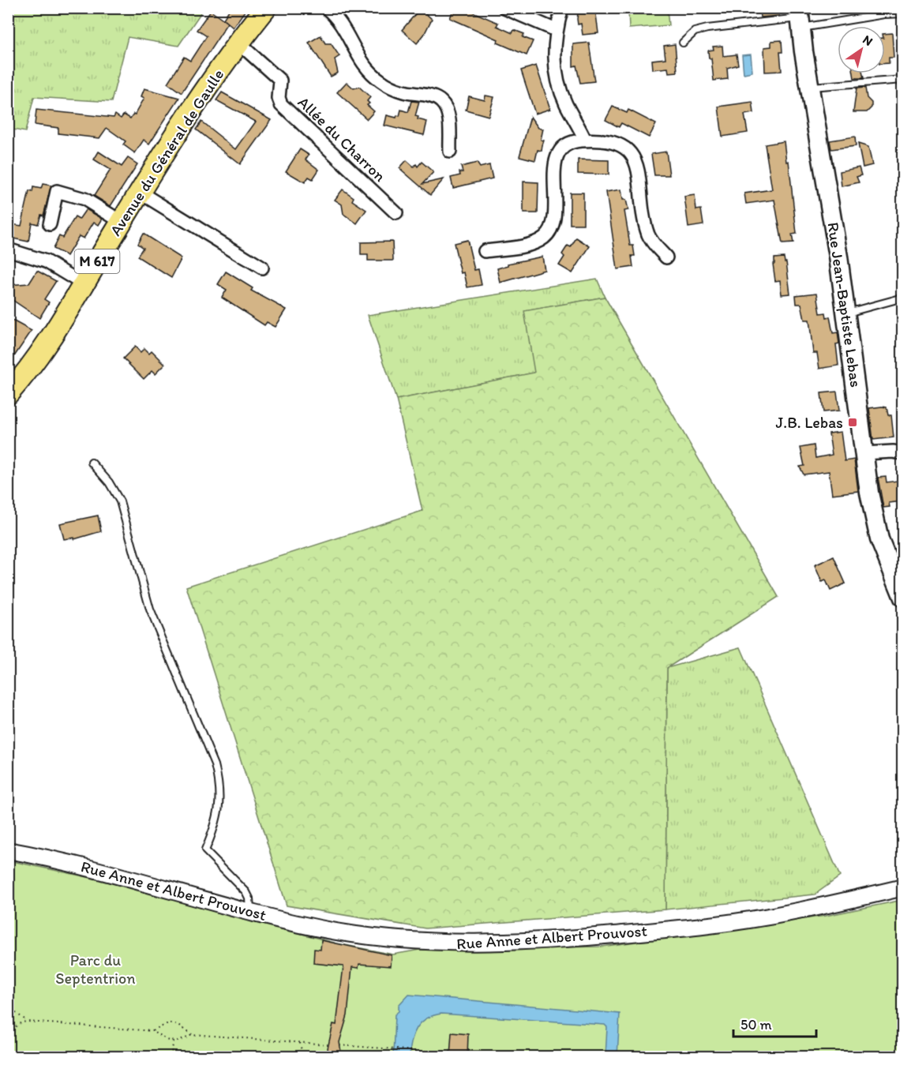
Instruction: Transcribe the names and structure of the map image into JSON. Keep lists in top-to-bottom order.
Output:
{
  "streets": {
    "main road": ["Avenue du Général de Gaulle", "M 617", "Rue Jean-Baptiste Lebas"],
    "street": ["Allée du Charron", "Rue Anne et Albert Prouvost"]
  },
  "crossings": [
    ["Allée du Charron", "Avenue du Général de Gaulle"]
  ],
  "parks": ["Parc du Septentrion"],
  "places": {
    "transit": ["J.B. Lebas"]
  },
  "scale_bar": "50 m",
  "north": "top right"
}
